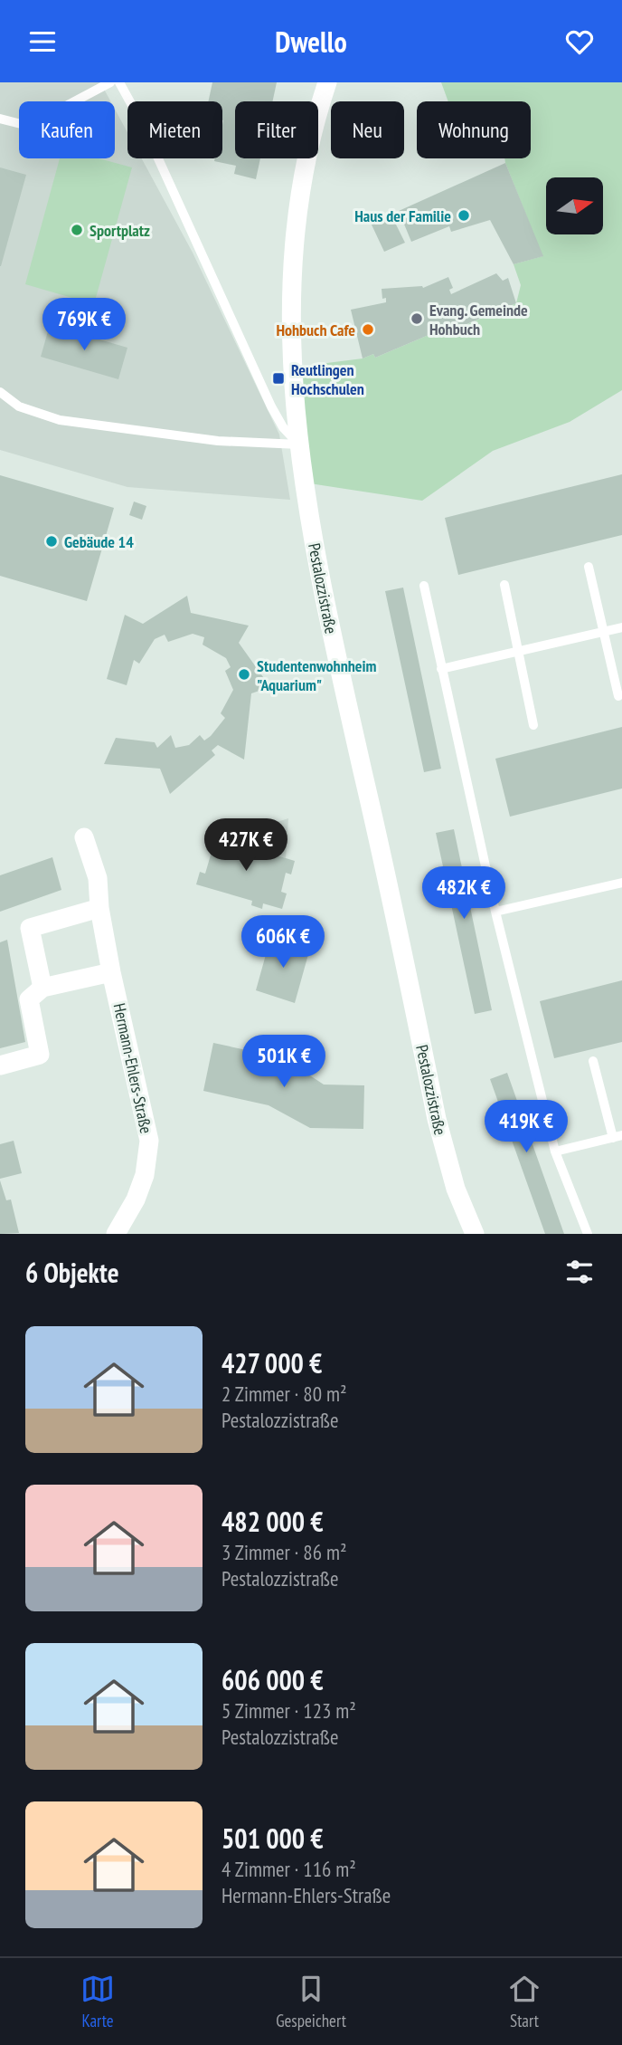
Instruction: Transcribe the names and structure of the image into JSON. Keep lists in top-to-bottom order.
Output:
{
  "streets": {
    "street": ["Pestalozzistraße", "Hermann-Ehlers-Straße"]
  },
  "places": {
    "other": [
      "Haus der Familie",
      "Sportplatz",
      "Evang. Gemeinde Hohbuch",
      "Hohbuch Cafe",
      "Gebäude 14",
      "Studentenwohnheim \"Aquarium\""
    ],
    "transit": ["Reutlingen Hochschulen"]
  },
  "north": "right",
  "page": {
    "header": "Dwello",
    "chip": [
      "Kaufen",
      "Mieten",
      "Filter",
      "Neu",
      "Wohnung"
    ],
    "price": [
      "769K €",
      "427K €",
      "482K €",
      "606K €",
      "501K €",
      "419K €"
    ],
    "heading": "6 Objekte",
    "list": [
      {
        "name": "427 000 €",
        "note": "2 Zimmer · 80 m² · Pestalozzistraße"
      },
      {
        "name": "482 000 €",
        "note": "3 Zimmer · 86 m² · Pestalozzistraße"
      },
      {
        "name": "606 000 €",
        "note": "5 Zimmer · 123 m² · Pestalozzistraße"
      },
      {
        "name": "501 000 €",
        "note": "4 Zimmer · 116 m² · Hermann-Ehlers-Straße"
      }
    ],
    "tabs": ["Karte", "Gespeichert", "Start"]
  }
}
